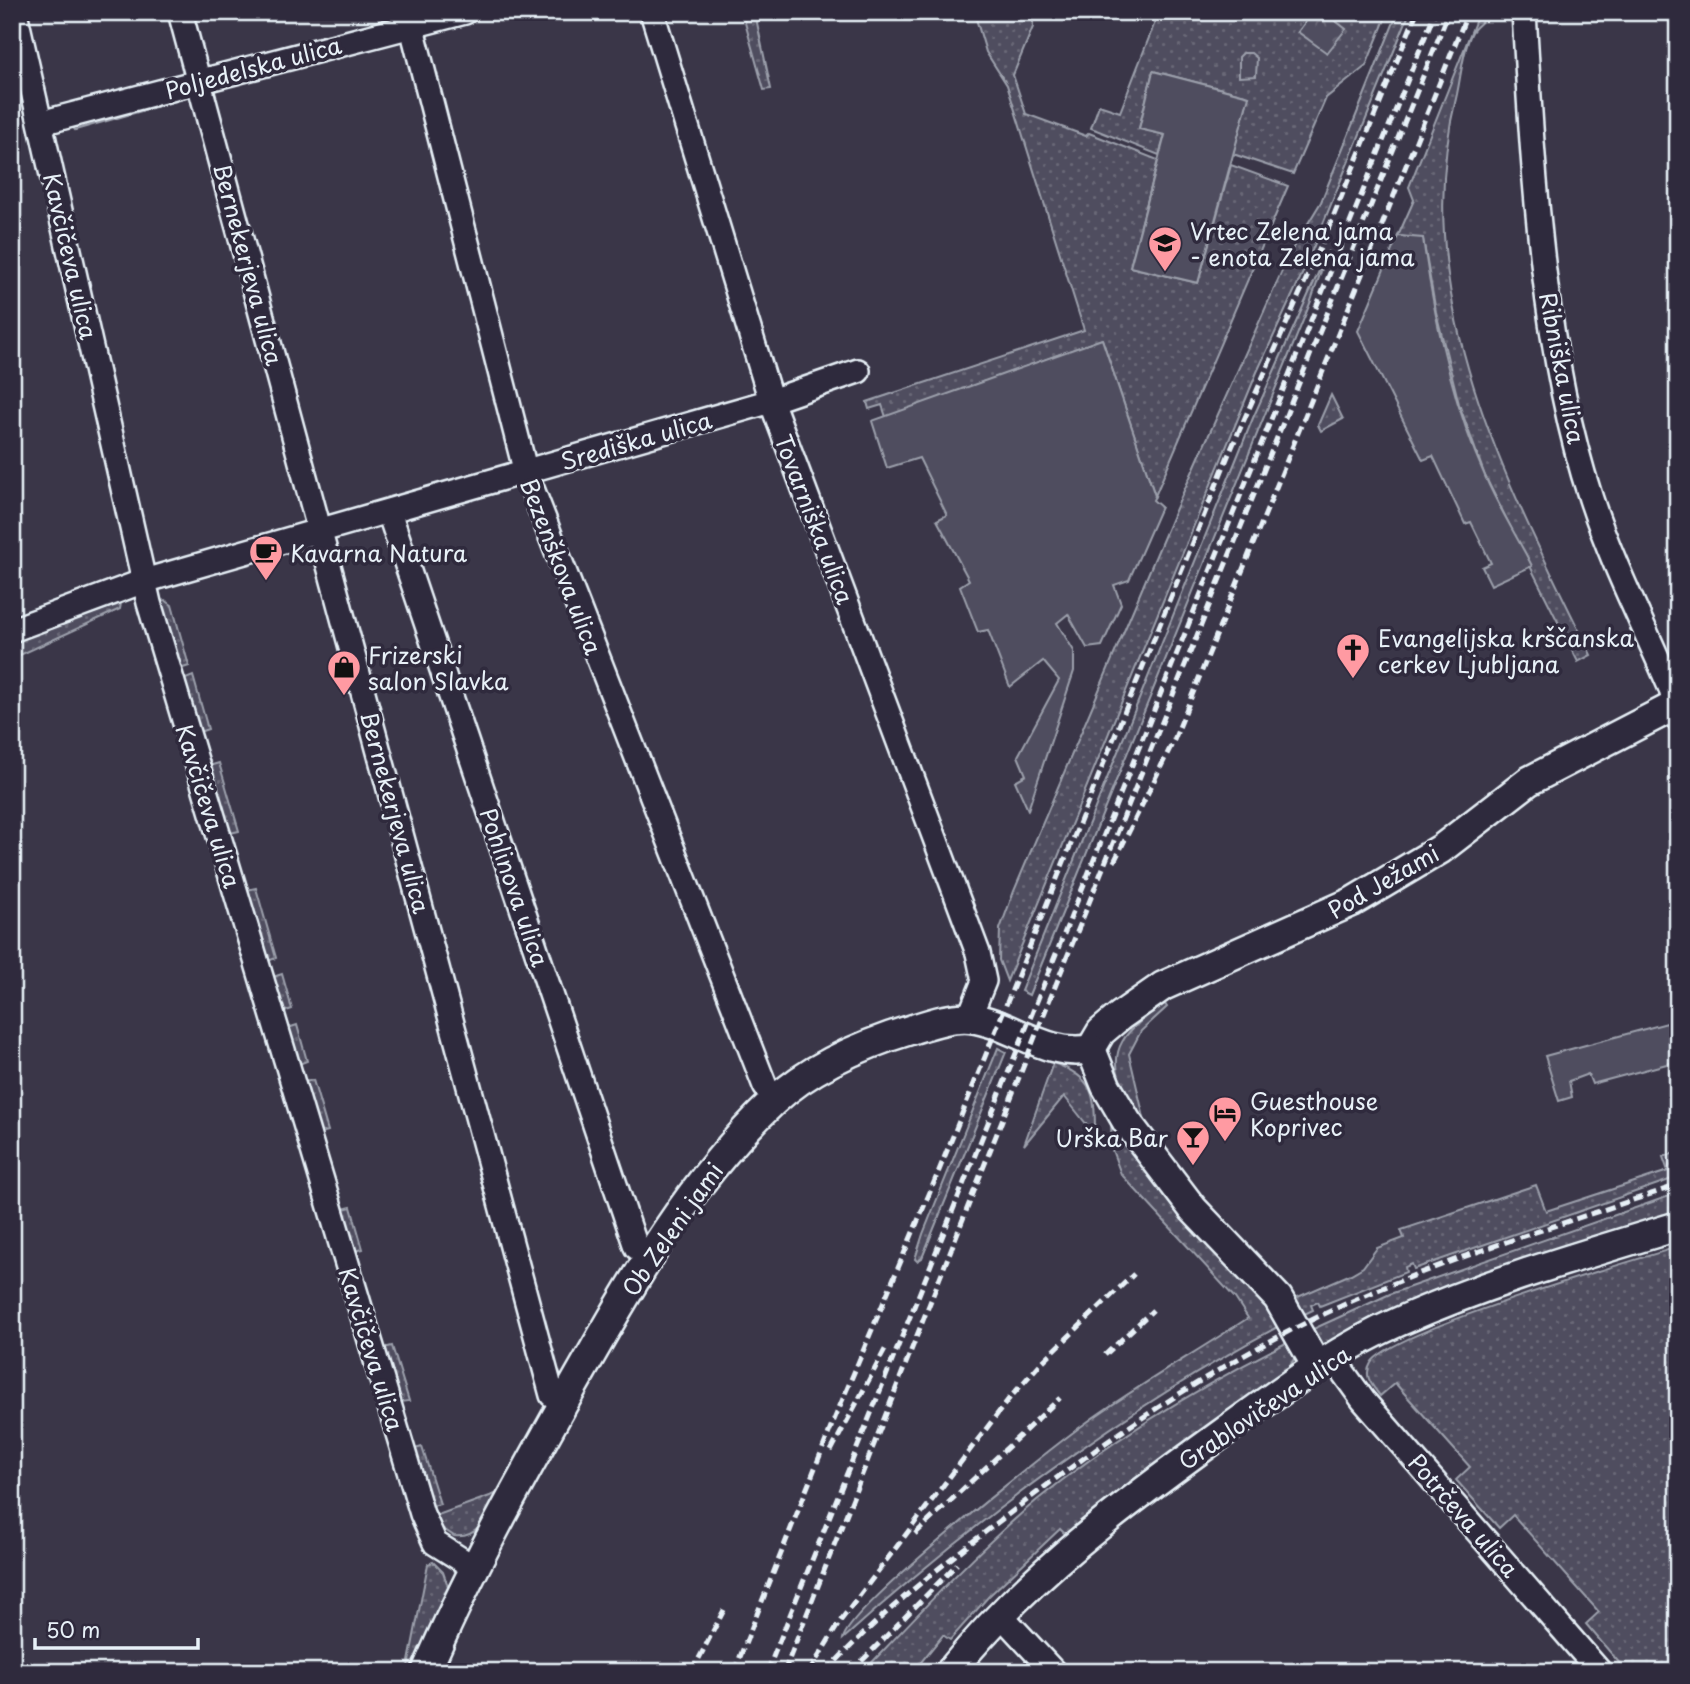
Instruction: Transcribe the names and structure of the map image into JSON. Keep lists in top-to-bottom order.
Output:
{
  "streets": {
    "street": [
      "Poljedelska ulica",
      "Kavčičeva ulica",
      "Bernekerjeva ulica",
      "Ribniška ulica",
      "Središka ulica",
      "Tovarniška ulica",
      "Bezenškova ulica",
      "Pod Ježami",
      "Pohlinova ulica",
      "Ob Zeleni jami",
      "Grablovičeva ulica",
      "Potrčeva ulica"
    ]
  },
  "crossings": [
    ["Poljedelska ulica", "Kavčičeva ulica"],
    ["Poljedelska ulica", "Bernekerjeva ulica"],
    ["Poljedelska ulica", "Bezenškova ulica"],
    ["Kavčičeva ulica", "Središka ulica"],
    ["Kavčičeva ulica", "Ob Zeleni jami"],
    ["Bernekerjeva ulica", "Središka ulica"],
    ["Bernekerjeva ulica", "Ob Zeleni jami"],
    ["Ribniška ulica", "Pod Ježami"],
    ["Središka ulica", "Tovarniška ulica"],
    ["Središka ulica", "Bezenškova ulica"],
    ["Središka ulica", "Pohlinova ulica"],
    ["Tovarniška ulica", "Ob Zeleni jami"],
    ["Bezenškova ulica", "Ob Zeleni jami"],
    ["Pod Ježami", "Potrčeva ulica"],
    ["Pohlinova ulica", "Ob Zeleni jami"],
    ["Grablovičeva ulica", "Potrčeva ulica"]
  ],
  "places": {
    "school or university": ["Vrtec Zelena jama - enota Zelena jama"],
    "cafe": ["Kavarna Natura"],
    "church": ["Evangelijska krščanska cerkev Ljubljana"],
    "shop": ["Frizerski salon Slavka"],
    "hotel": ["Guesthouse Koprivec"],
    "bar": ["Urška Bar"]
  },
  "scale_bar": "50 m"
}
